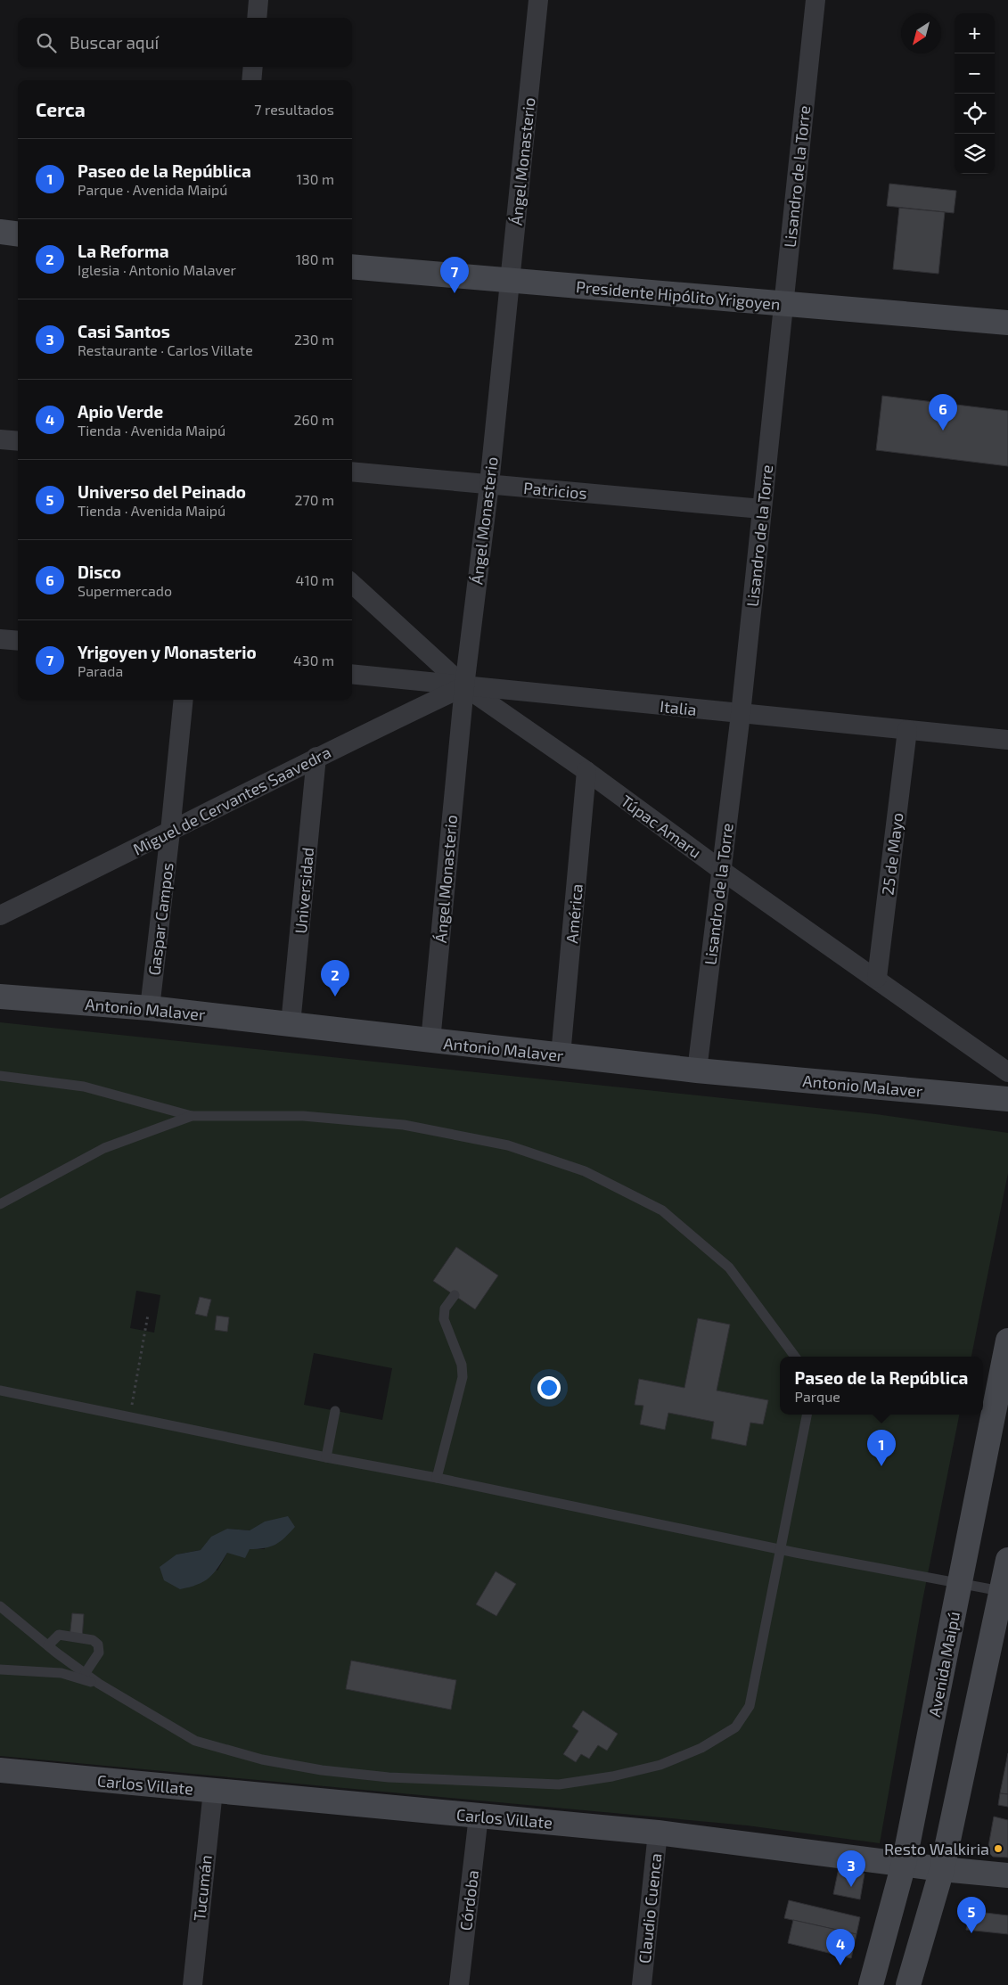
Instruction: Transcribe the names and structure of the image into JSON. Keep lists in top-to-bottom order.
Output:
{
  "streets": {
    "street": [
      "Ángel Monasterio",
      "Lisandro de la Torre",
      "Presidente Hipólito Yrigoyen",
      "Patricios",
      "Italia",
      "Miguel de Cervantes Saavedra",
      "Túpac Amaru",
      "25 de Mayo",
      "Universidad",
      "América",
      "Gaspar Campos",
      "Antonio Malaver",
      "Avenida Maipú",
      "Carlos Villate",
      "Tucumán",
      "Córdoba",
      "Claudio Cuenca"
    ]
  },
  "crossings": [
    ["Ángel Monasterio", "Presidente Hipólito Yrigoyen"],
    ["Ángel Monasterio", "Patricios"],
    ["Ángel Monasterio", "Italia"],
    ["Ángel Monasterio", "Miguel de Cervantes Saavedra"],
    ["Ángel Monasterio", "Túpac Amaru"],
    ["Ángel Monasterio", "Antonio Malaver"],
    ["Lisandro de la Torre", "Presidente Hipólito Yrigoyen"],
    ["Lisandro de la Torre", "Patricios"],
    ["Lisandro de la Torre", "Italia"],
    ["Lisandro de la Torre", "Túpac Amaru"],
    ["Lisandro de la Torre", "Antonio Malaver"],
    ["Italia", "Miguel de Cervantes Saavedra"],
    ["Italia", "Túpac Amaru"],
    ["Italia", "25 de Mayo"],
    ["Miguel de Cervantes Saavedra", "Túpac Amaru"],
    ["Miguel de Cervantes Saavedra", "Universidad"],
    ["Miguel de Cervantes Saavedra", "Gaspar Campos"],
    ["Túpac Amaru", "25 de Mayo"],
    ["Túpac Amaru", "América"],
    ["Universidad", "Antonio Malaver"],
    ["América", "Antonio Malaver"],
    ["Gaspar Campos", "Antonio Malaver"],
    ["Avenida Maipú", "Carlos Villate"],
    ["Carlos Villate", "Tucumán"],
    ["Carlos Villate", "Córdoba"],
    ["Carlos Villate", "Claudio Cuenca"]
  ],
  "places": ["Resto Walkiria"],
  "north": "bottom left",
  "page": {
    "map_buttons": ["+", "−"],
    "search": "Buscar aquí",
    "heading": ["Cerca", "7 resultados"],
    "list": [
      {
        "mark": "1",
        "name": "Paseo de la República",
        "note": "Parque · Avenida Maipú",
        "value": "130 m"
      },
      {
        "mark": "2",
        "name": "La Reforma",
        "note": "Iglesia · Antonio Malaver",
        "value": "180 m"
      },
      {
        "mark": "3",
        "name": "Casi Santos",
        "note": "Restaurante · Carlos Villate",
        "value": "230 m"
      },
      {
        "mark": "4",
        "name": "Apio Verde",
        "note": "Tienda · Avenida Maipú",
        "value": "260 m"
      },
      {
        "mark": "5",
        "name": "Universo del Peinado",
        "note": "Tienda · Avenida Maipú",
        "value": "270 m"
      },
      {
        "mark": "6",
        "name": "Disco",
        "note": "Supermercado",
        "value": "410 m"
      },
      {
        "mark": "7",
        "name": "Yrigoyen y Monasterio",
        "note": "Parada",
        "value": "430 m"
      }
    ],
    "pins": [
      "7",
      "6",
      "2",
      "1",
      "3",
      "5",
      "4"
    ],
    "popup": ["Paseo de la República", "Parque"]
  }
}
